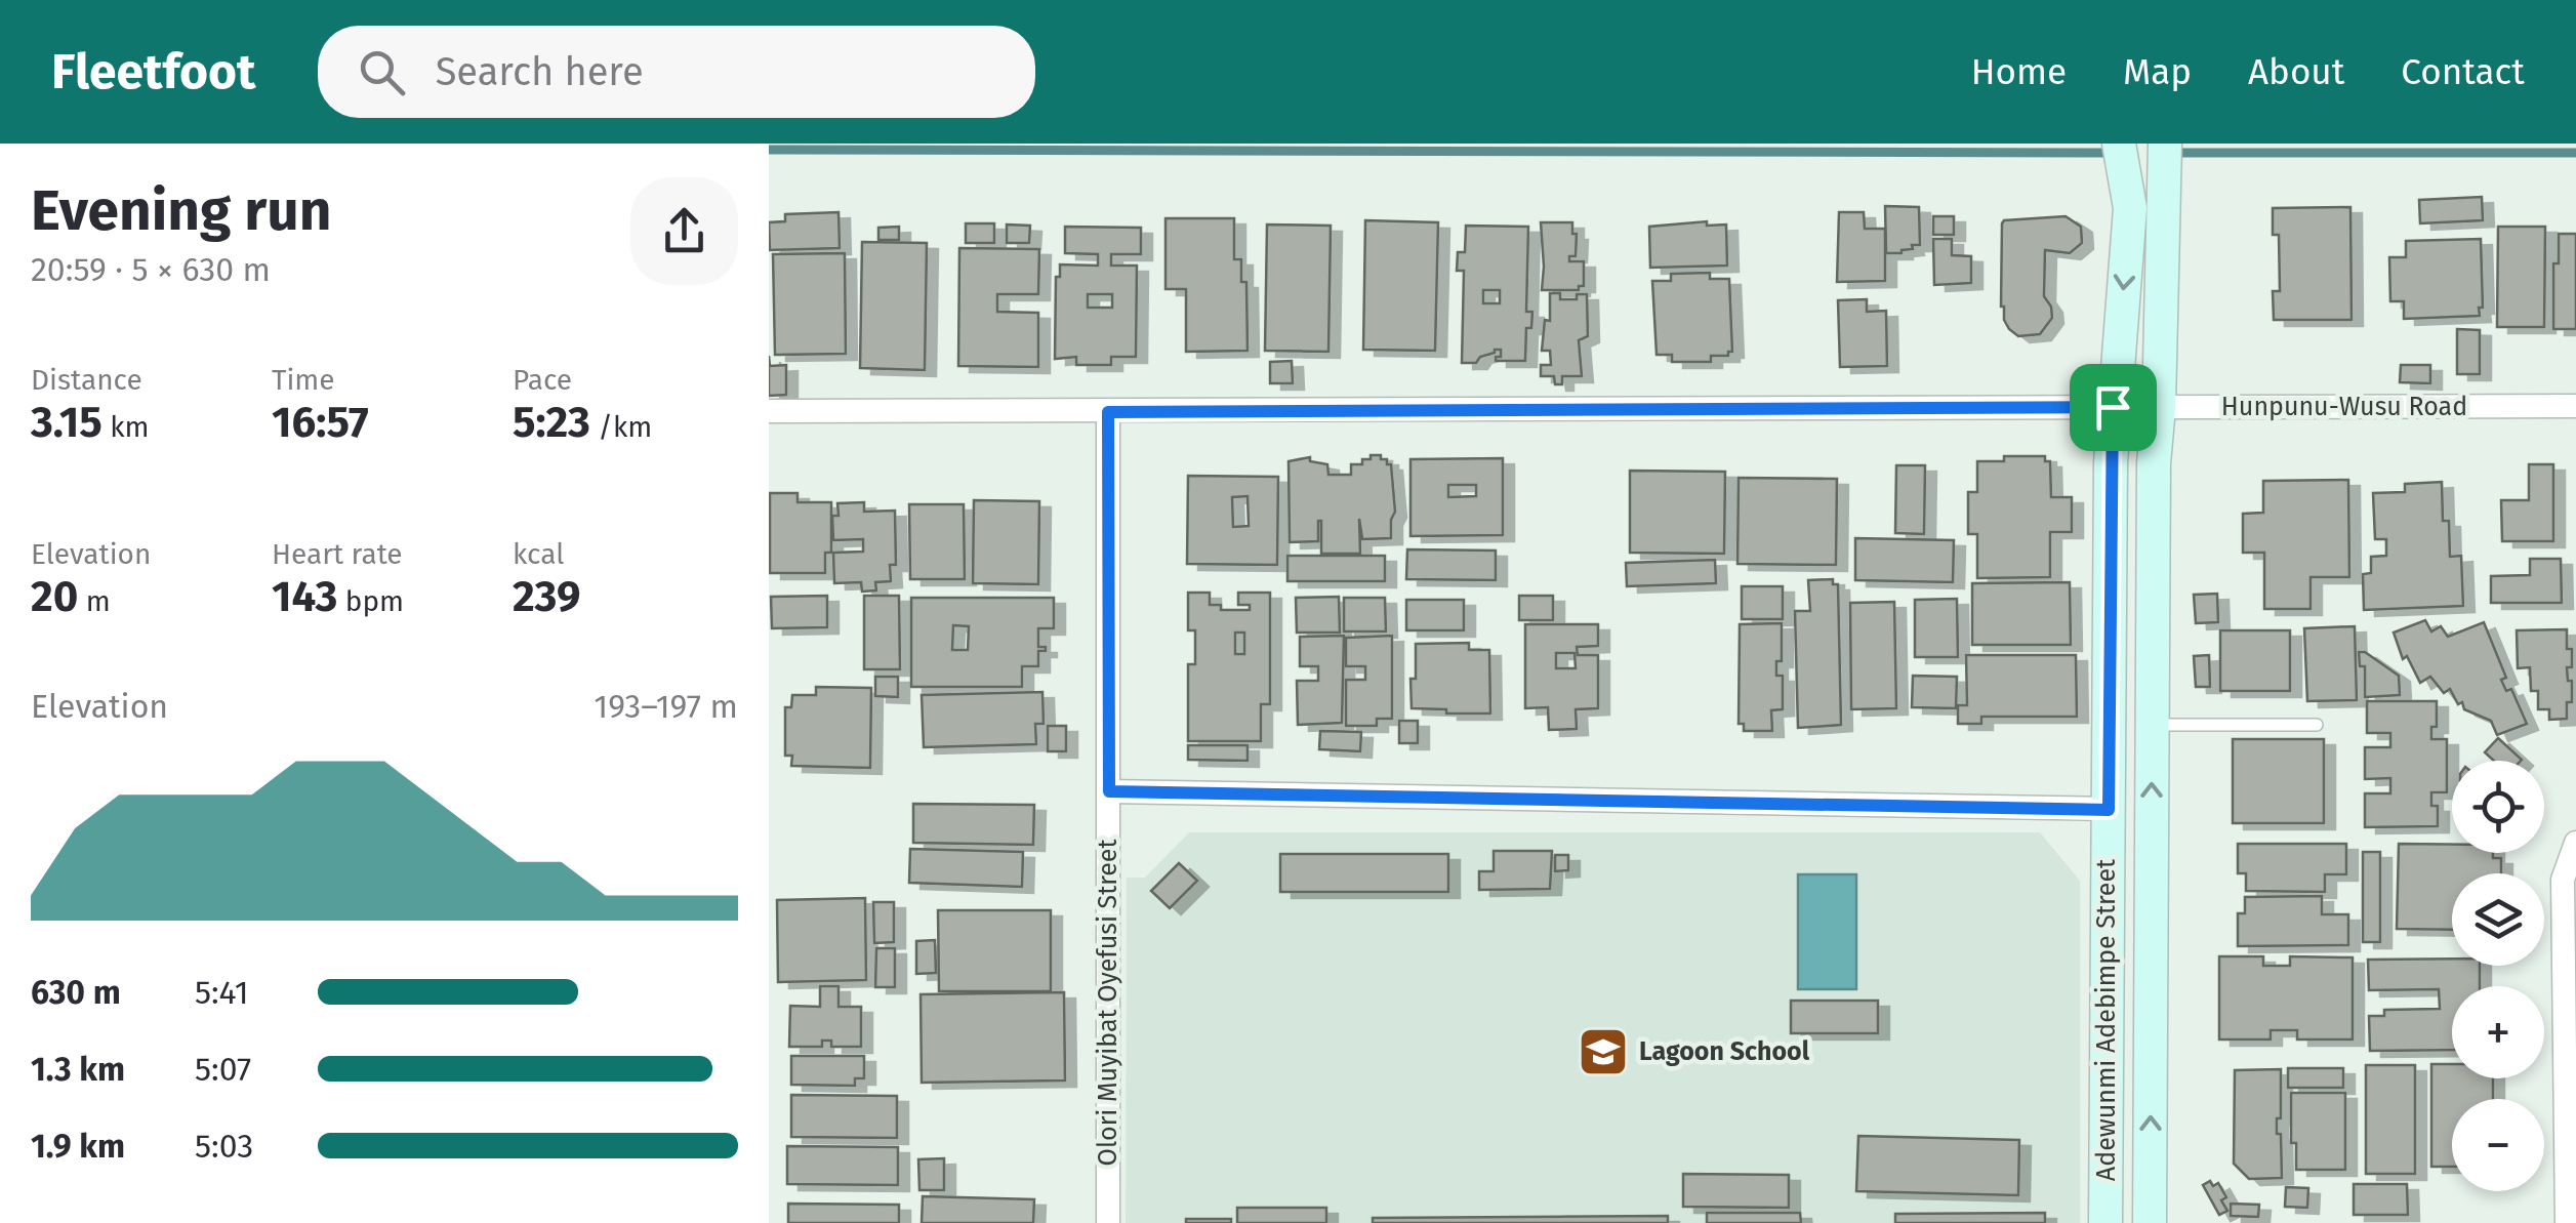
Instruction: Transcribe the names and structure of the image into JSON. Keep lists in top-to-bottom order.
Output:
{
  "streets": {
    "main road": ["Adewunmi Adebimpe Street"],
    "street": ["Hunpunu-Wusu Road", "Olori Muyibat Oyefusi Street"]
  },
  "crossings": [
    ["Hunpunu-Wusu Road", "Olori Muyibat Oyefusi Street"],
    ["Hunpunu-Wusu Road", "Adewunmi Adebimpe Street"]
  ],
  "places": {
    "school or university": ["Lagoon School"]
  },
  "page": {
    "header": "Fleetfoot",
    "search": "Search here",
    "nav": [
      "Home",
      "Map",
      "About",
      "Contact"
    ],
    "heading": ["Evening run", "20:59 · 5 × 630 m"],
    "stats": [
      ["Distance", "3.15 km"],
      ["Time", "16:57"],
      ["Pace", "5:23 /km"],
      ["Elevation", "20 m"],
      ["Heart rate", "143 bpm"],
      ["kcal", "239"]
    ],
    "chart": ["Elevation", "193–197 m"],
    "map_buttons": ["+", "−"],
    "list": [
      {
        "name": "630 m",
        "note": "5:41"
      },
      {
        "name": "1.3 km",
        "note": "5:07"
      },
      {
        "name": "1.9 km",
        "note": "5:03"
      }
    ]
  }
}
